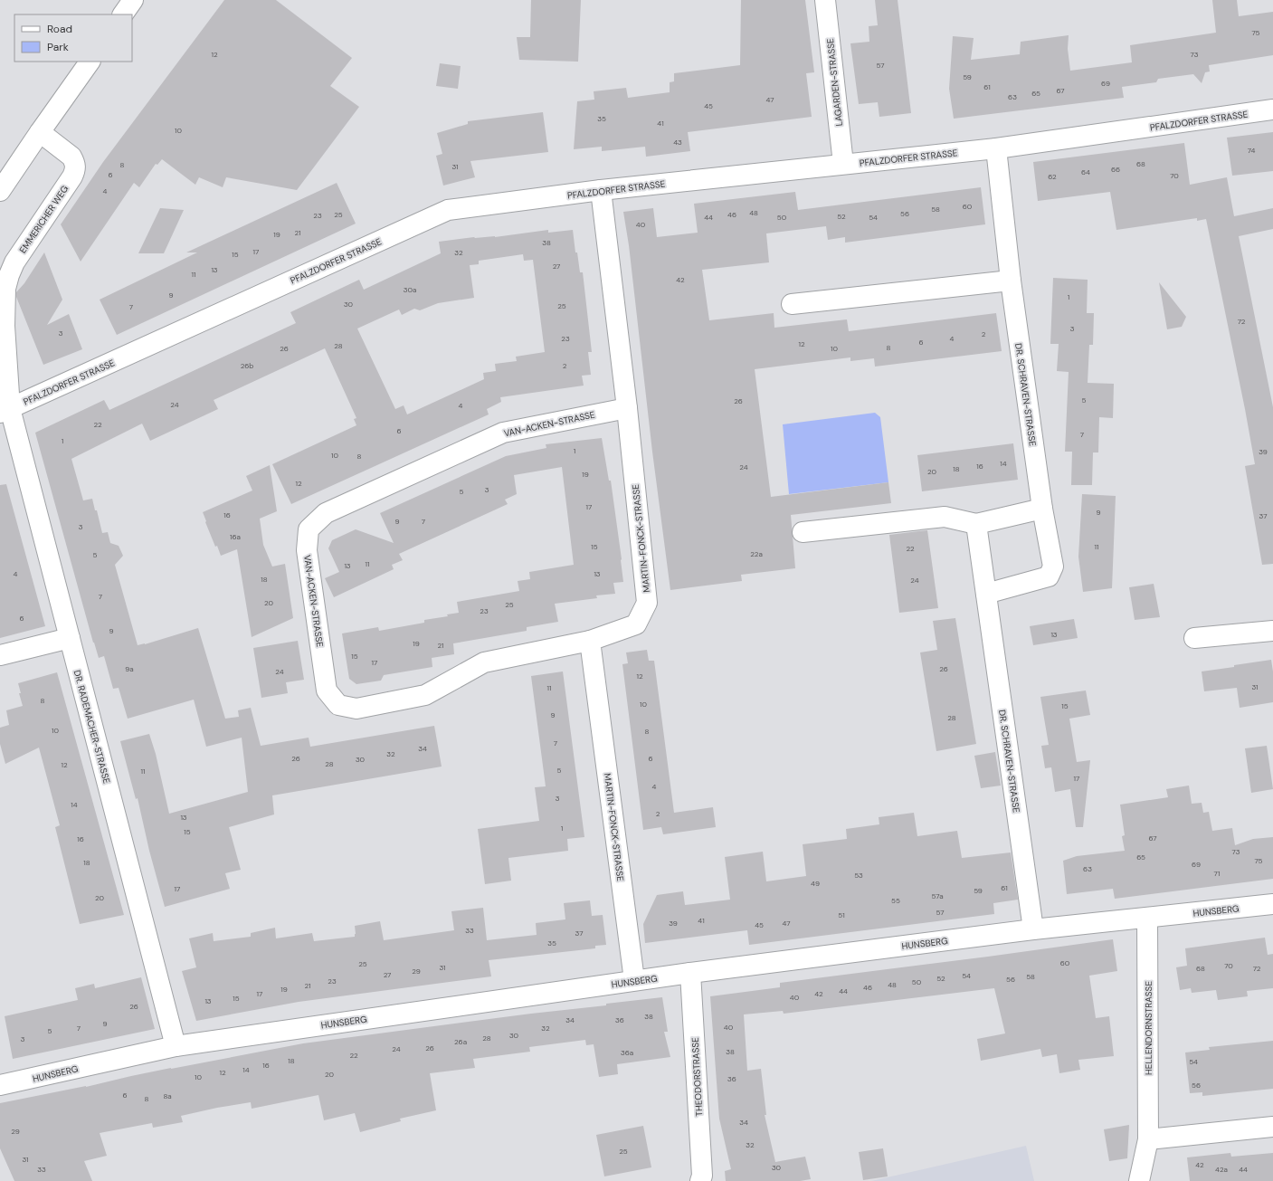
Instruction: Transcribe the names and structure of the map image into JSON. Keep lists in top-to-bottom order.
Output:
{
  "streets": {
    "street": [
      "LAGARDEN-STRASSE",
      "PFALZDORFER STRASSE",
      "EMMERICHER WEG",
      "DR. SCHRAVEN-STRASSE",
      "VAN-ACKEN-STRASSE",
      "MARTIN-FONCK-STRASSE",
      "DR. RADEMACHER-STRASSE",
      "HUNSBERG",
      "HELLENDORNSTRASSE",
      "THEODORSTRASSE"
    ]
  },
  "crossings": [
    ["LAGARDEN-STRASSE", "PFALZDORFER STRASSE"],
    ["PFALZDORFER STRASSE", "EMMERICHER WEG"],
    ["PFALZDORFER STRASSE", "DR. SCHRAVEN-STRASSE"],
    ["PFALZDORFER STRASSE", "MARTIN-FONCK-STRASSE"],
    ["PFALZDORFER STRASSE", "DR. RADEMACHER-STRASSE"],
    ["EMMERICHER WEG", "DR. RADEMACHER-STRASSE"],
    ["DR. SCHRAVEN-STRASSE", "HUNSBERG"],
    ["VAN-ACKEN-STRASSE", "MARTIN-FONCK-STRASSE"],
    ["MARTIN-FONCK-STRASSE", "HUNSBERG"],
    ["DR. RADEMACHER-STRASSE", "HUNSBERG"],
    ["HUNSBERG", "HELLENDORNSTRASSE"],
    ["HUNSBERG", "THEODORSTRASSE"]
  ],
  "house_numbers": [
    "75",
    "12",
    "73",
    "57",
    "59",
    "69",
    "61",
    "67",
    "65",
    "63",
    "47",
    "45",
    "35",
    "41",
    "10",
    "43",
    "74",
    "68",
    "8",
    "31",
    "66",
    "64",
    "6",
    "70",
    "62",
    "4",
    "60",
    "58",
    "48",
    "56",
    "25",
    "46",
    "23",
    "52",
    "44",
    "50",
    "54",
    "40",
    "21",
    "19",
    "38",
    "17",
    "32",
    "15",
    "27",
    "13",
    "11",
    "42",
    "30a",
    "9",
    "1",
    "30",
    "25",
    "7",
    "72",
    "3",
    "3",
    "2",
    "23",
    "4",
    "6",
    "12",
    "28",
    "8",
    "26",
    "10",
    "26b",
    "2",
    "5",
    "26",
    "24",
    "4",
    "22",
    "6",
    "7",
    "1",
    "1",
    "39",
    "10",
    "8",
    "14",
    "16",
    "24",
    "18",
    "20",
    "19",
    "12",
    "3",
    "5",
    "17",
    "9",
    "16",
    "37",
    "9",
    "7",
    "3",
    "16a",
    "15",
    "11",
    "22",
    "22a",
    "5",
    "11",
    "13",
    "4",
    "13",
    "18",
    "24",
    "7",
    "20",
    "25",
    "23",
    "6",
    "9",
    "13",
    "19",
    "21",
    "15",
    "17",
    "9a",
    "26",
    "24",
    "12",
    "31",
    "11",
    "8",
    "10",
    "15",
    "9",
    "28",
    "10",
    "8",
    "7",
    "34",
    "32",
    "26",
    "6",
    "30",
    "28",
    "12",
    "5",
    "11",
    "17",
    "4",
    "3",
    "14",
    "2",
    "13",
    "1",
    "15",
    "67",
    "16",
    "73",
    "65",
    "75",
    "18",
    "69",
    "63",
    "71",
    "53",
    "49",
    "61",
    "17",
    "59",
    "57a",
    "20",
    "55",
    "57",
    "51",
    "41",
    "39",
    "47",
    "45",
    "33",
    "37",
    "35",
    "60",
    "25",
    "70",
    "31",
    "68",
    "72",
    "29",
    "27",
    "54",
    "58",
    "52",
    "56",
    "23",
    "50",
    "48",
    "21",
    "46",
    "19",
    "44",
    "17",
    "42",
    "40",
    "15",
    "13",
    "26",
    "38",
    "34",
    "36",
    "9",
    "40",
    "7",
    "32",
    "5",
    "30",
    "28",
    "3",
    "26a",
    "26",
    "24",
    "38",
    "36a",
    "22",
    "18",
    "54",
    "16",
    "14",
    "12",
    "20",
    "10",
    "36",
    "56",
    "6",
    "8a",
    "8",
    "34",
    "29",
    "32",
    "25",
    "31",
    "42",
    "30",
    "33",
    "42a",
    "44"
  ],
  "legend": ["Road", "Park"]
}
